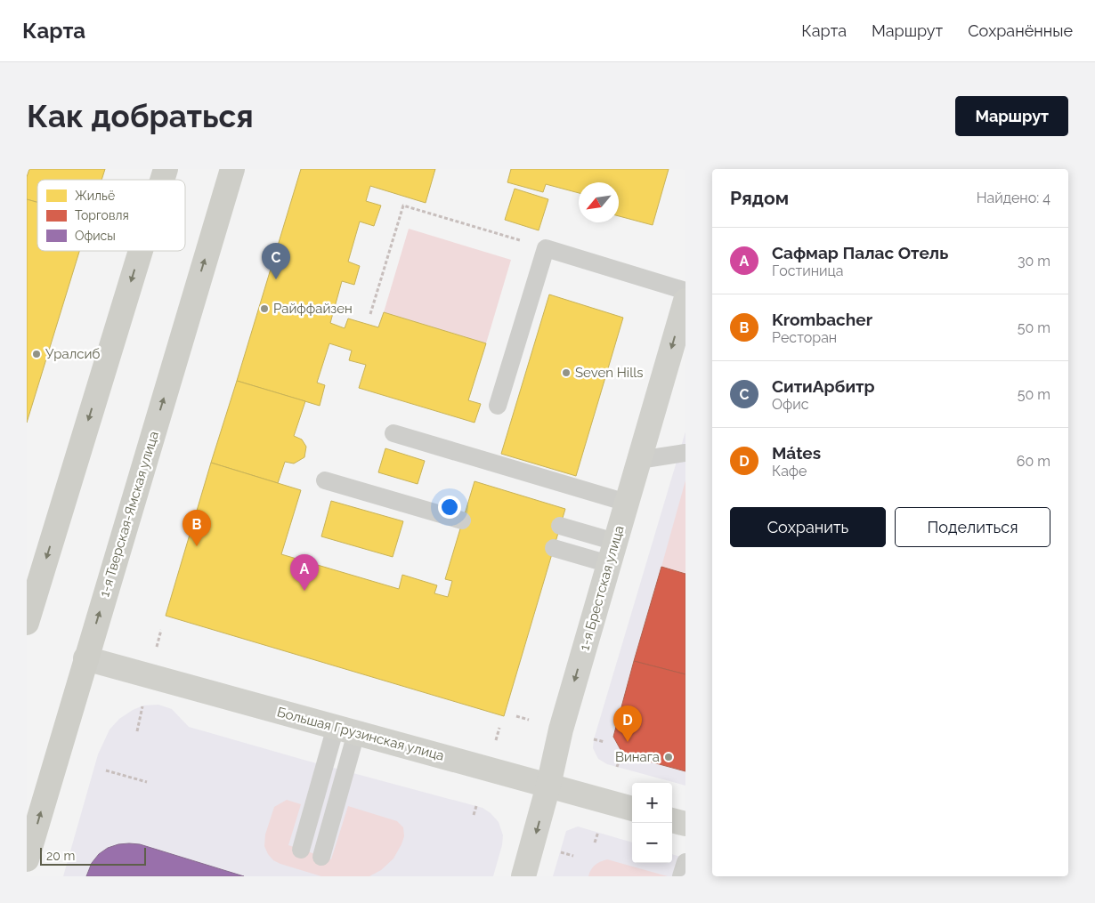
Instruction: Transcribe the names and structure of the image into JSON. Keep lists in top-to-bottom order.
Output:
{
  "streets": {
    "main road": ["1-я Тверская-Ямская улица", "1-я Брестская улица", "Большая Грузинская улица"]
  },
  "crossings": [
    ["1-я Тверская-Ямская улица", "Большая Грузинская улица"],
    ["1-я Брестская улица", "Большая Грузинская улица"]
  ],
  "one_way": ["1-я Брестская улица"],
  "places": [
    "Райффайзен",
    "Уралсиб",
    "Seven Hills",
    "Винага"
  ],
  "legend": ["Жильё", "Торговля", "Офисы"],
  "scale_bar": "20 m",
  "north": "bottom left",
  "page": {
    "header": "Карта",
    "nav": ["Карта", "Маршрут", "Сохранённые"],
    "buttons": [
      "Маршрут",
      ["Сохранить", "Поделиться"]
    ],
    "title": "Как добраться",
    "heading": ["Рядом", "Найдено: 4"],
    "list": [
      {
        "mark": "A",
        "name": "Сафмар Палас Отель",
        "note": "Гостиница",
        "value": "30 m"
      },
      {
        "mark": "B",
        "name": "Krombacher",
        "note": "Ресторан",
        "value": "50 m"
      },
      {
        "mark": "C",
        "name": "СитиАрбитр",
        "note": "Офис",
        "value": "50 m"
      },
      {
        "mark": "D",
        "name": "Mátes",
        "note": "Кафе",
        "value": "60 m"
      }
    ],
    "pins": [
      "C",
      "B",
      "A",
      "D"
    ],
    "map_buttons": ["+", "−"],
    "scale": "20 m"
  }
}
